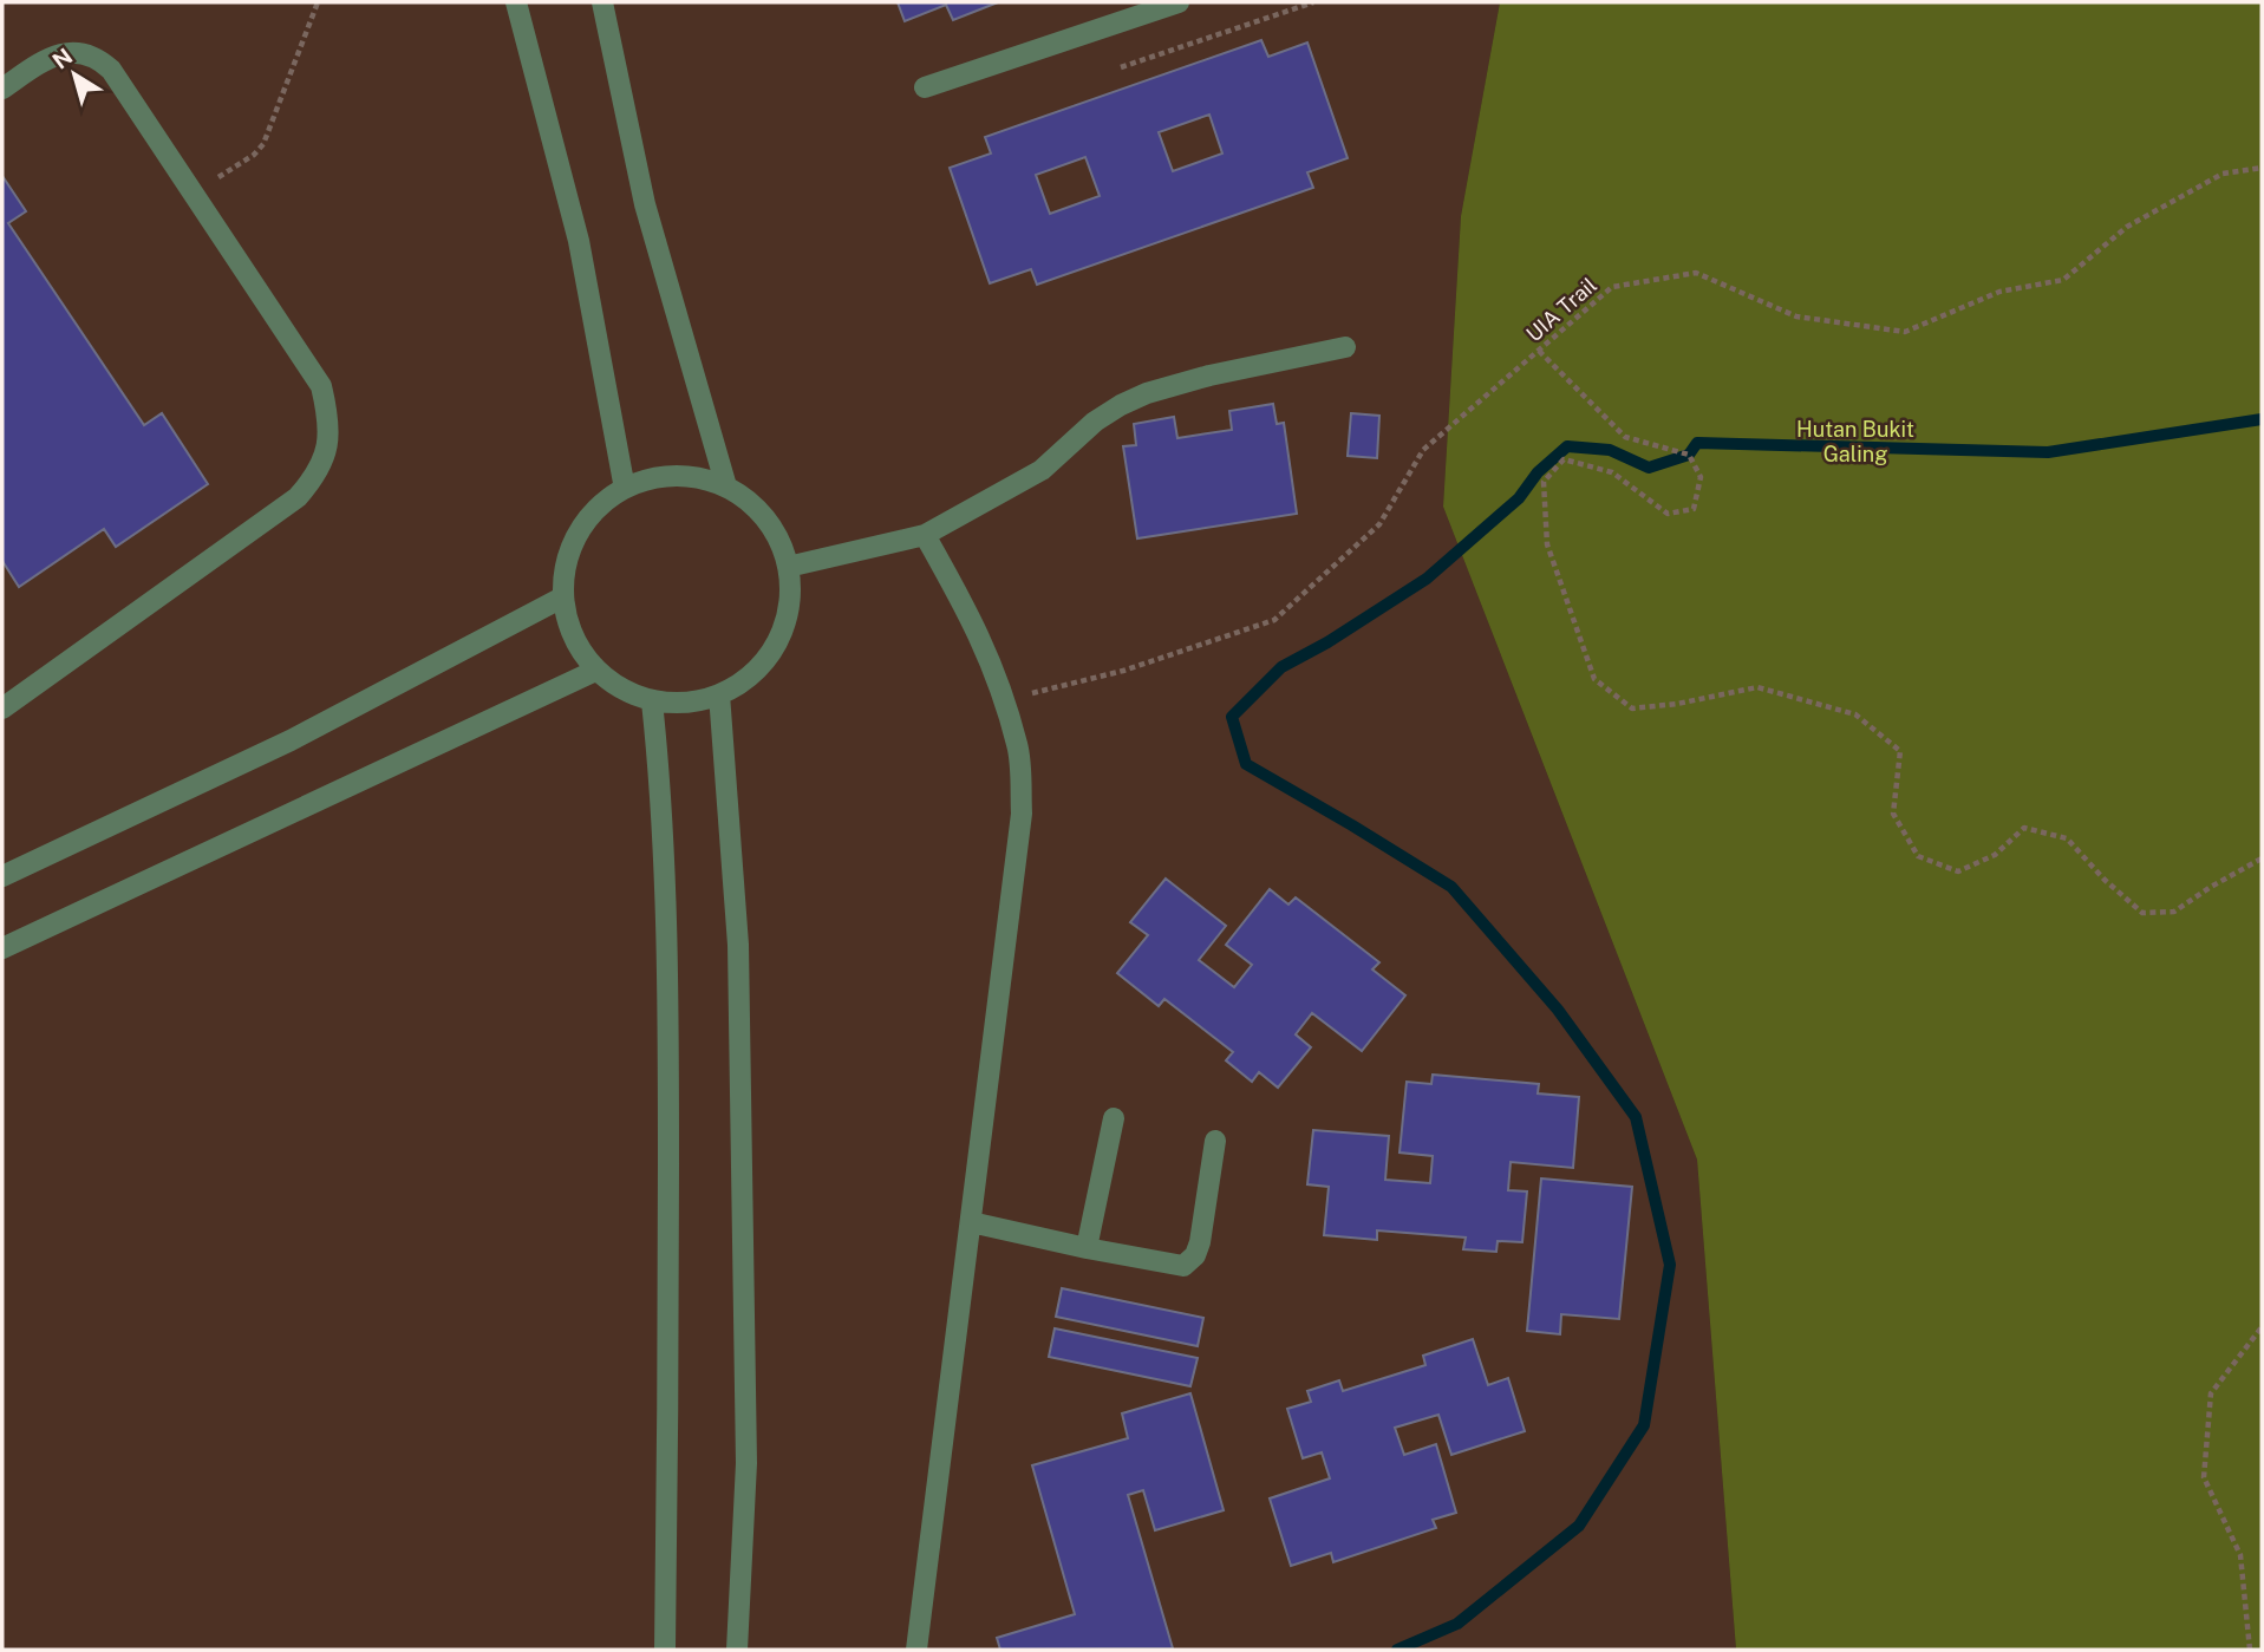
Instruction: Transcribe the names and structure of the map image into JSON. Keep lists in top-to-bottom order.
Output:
{
  "streets": {
    "path": ["UIA Trail"]
  },
  "parks": ["Hutan Bukit Galing"],
  "north": "top left"
}
